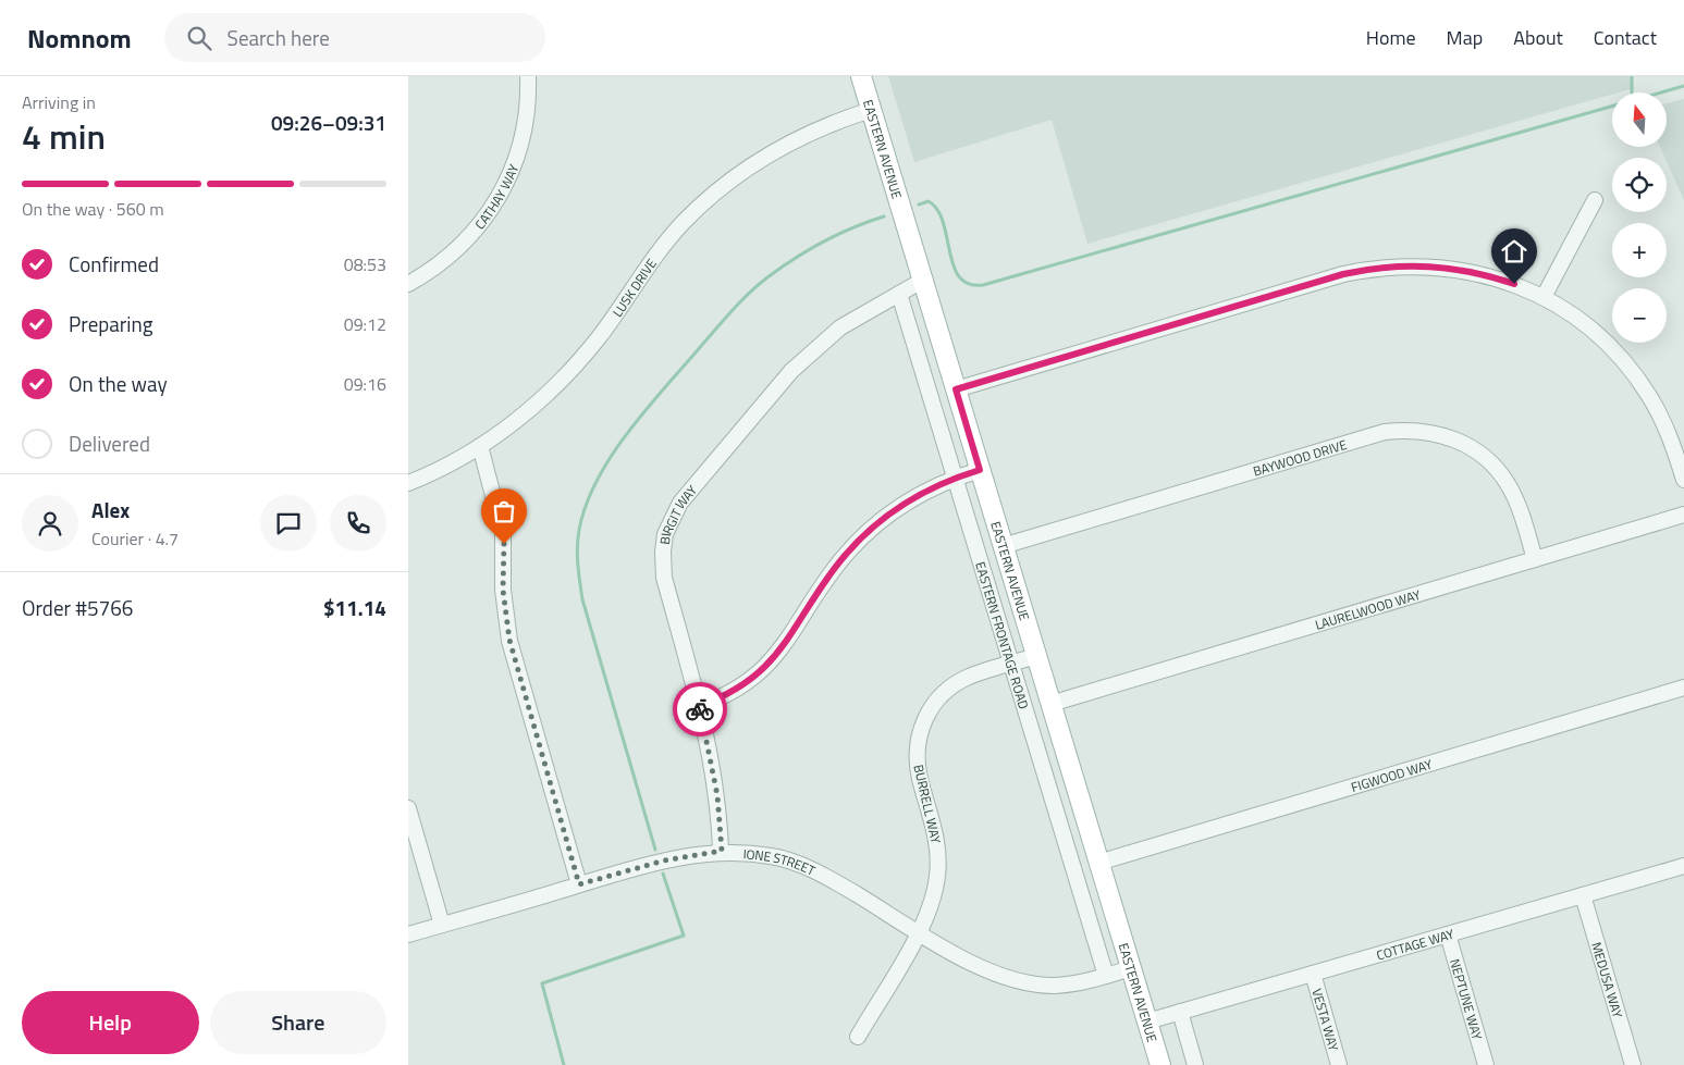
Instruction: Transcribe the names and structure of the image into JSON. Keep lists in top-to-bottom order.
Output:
{
  "streets": {
    "main road": ["EASTERN AVENUE"],
    "street": [
      "CATHAY WAY",
      "LUSK DRIVE",
      "BAYWOOD DRIVE",
      "BIRGIT WAY",
      "LAURELWOOD WAY",
      "EASTERN FRONTAGE ROAD",
      "FIGWOOD WAY",
      "BURRELL WAY",
      "IONE STREET",
      "COTTAGE WAY",
      "MEDUSA WAY",
      "NEPTUNE WAY",
      "VESTA WAY"
    ]
  },
  "crossings": [
    ["EASTERN AVENUE", "LUSK DRIVE"],
    ["EASTERN AVENUE", "BAYWOOD DRIVE"],
    ["EASTERN AVENUE", "BIRGIT WAY"],
    ["EASTERN AVENUE", "LAURELWOOD WAY"],
    ["EASTERN AVENUE", "FIGWOOD WAY"],
    ["EASTERN AVENUE", "BURRELL WAY"],
    ["EASTERN AVENUE", "IONE STREET"],
    ["EASTERN AVENUE", "COTTAGE WAY"],
    ["BAYWOOD DRIVE", "LAURELWOOD WAY"],
    ["BIRGIT WAY", "EASTERN FRONTAGE ROAD"],
    ["BIRGIT WAY", "IONE STREET"],
    ["EASTERN FRONTAGE ROAD", "BURRELL WAY"],
    ["EASTERN FRONTAGE ROAD", "IONE STREET"],
    ["BURRELL WAY", "IONE STREET"],
    ["COTTAGE WAY", "MEDUSA WAY"],
    ["COTTAGE WAY", "NEPTUNE WAY"],
    ["COTTAGE WAY", "VESTA WAY"]
  ],
  "north": "top",
  "page": {
    "header": "Nomnom",
    "search": "Search here",
    "nav": [
      "Home",
      "Map",
      "About",
      "Contact"
    ],
    "heading": ["4 min", "Arriving in", "09:26–09:31"],
    "panel": [
      "Alex",
      "Courier · 4.7",
      "Order #5766",
      "$11.14"
    ],
    "map_buttons": ["+", "−"],
    "bar": "On the way · 560 m",
    "list": [
      ["Confirmed", "08:53"],
      ["Preparing", "09:12"],
      ["On the way", "09:16"],
      "Delivered"
    ],
    "buttons": ["Help", "Share"]
  }
}
